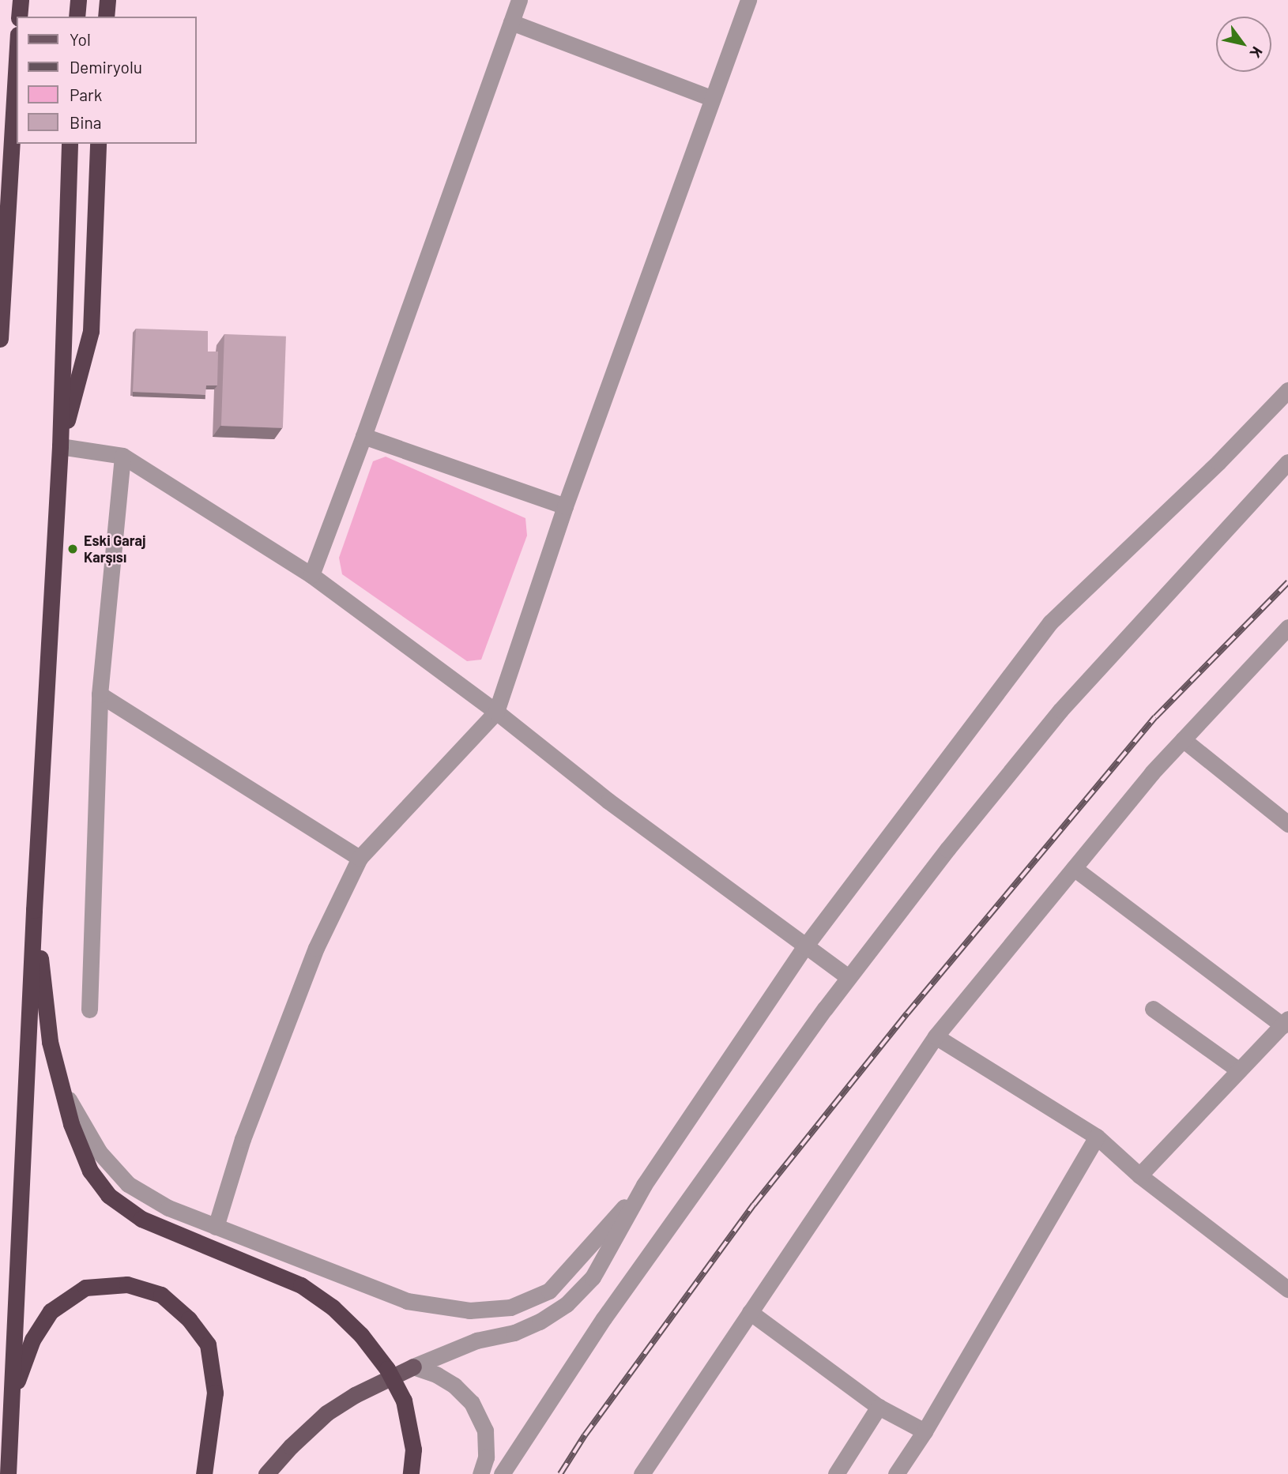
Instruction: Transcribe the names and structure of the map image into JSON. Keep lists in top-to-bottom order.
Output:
{
  "places": ["Eski Garaj Karşısı"],
  "legend": [
    "Yol",
    "Demiryolu",
    "Park",
    "Bina"
  ],
  "north": "bottom right"
}
